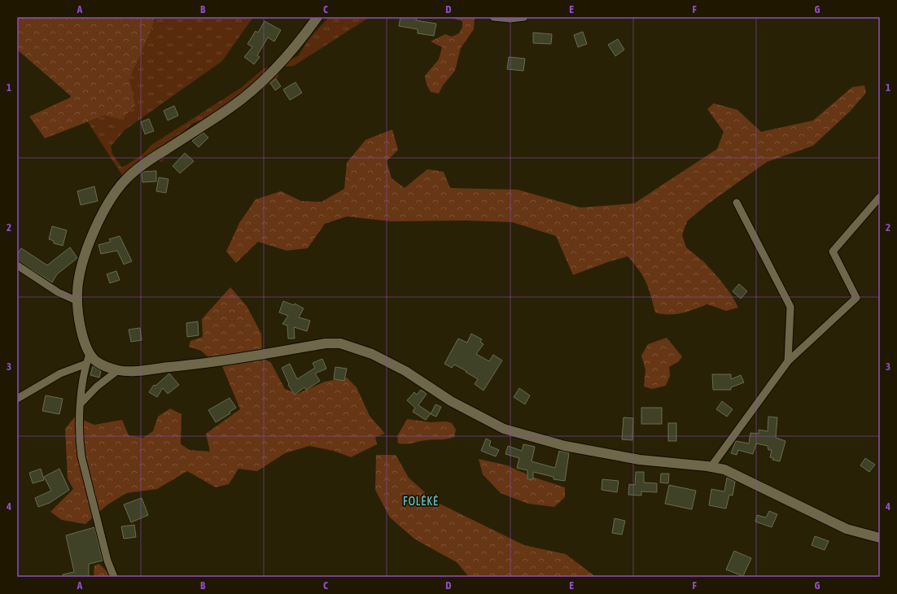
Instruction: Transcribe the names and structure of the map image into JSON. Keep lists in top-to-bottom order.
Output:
{
  "districts": ["FOLÉKÉ"],
  "grid": {
    "columns": [
      "A",
      "B",
      "C",
      "D",
      "E",
      "F",
      "G"
    ],
    "rows": [
      "1",
      "2",
      "3",
      "4"
    ]
  }
}
